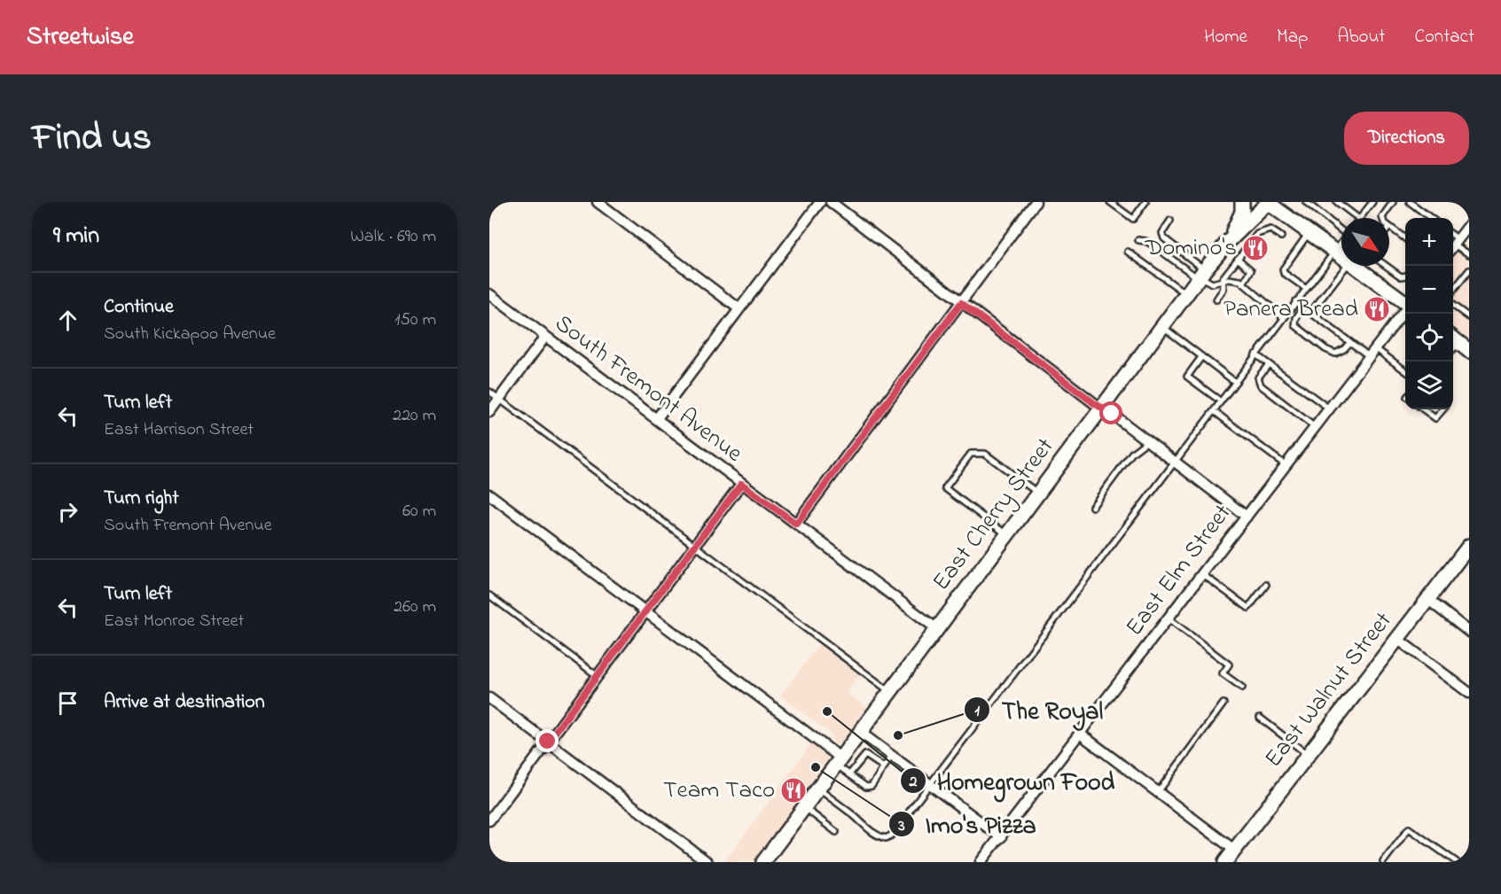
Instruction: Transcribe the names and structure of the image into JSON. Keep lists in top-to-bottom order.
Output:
{
  "streets": {
    "street": [
      "South Fremont Avenue",
      "East Cherry Street",
      "East Elm Street",
      "East Walnut Street"
    ]
  },
  "crossings": [
    ["South Fremont Avenue", "East Cherry Street"]
  ],
  "places": {
    "restaurant": ["Domino's", "Panera Bread", "Team Taco"],
    "other": ["Homegrown Food", "The Royal", "Imo's Pizza"]
  },
  "north": "bottom right",
  "page": {
    "header": "Streetwise",
    "nav": [
      "Home",
      "Map",
      "About",
      "Contact"
    ],
    "title": "Find us",
    "buttons": "Directions",
    "heading": ["9 min", "Walk · 690 m"],
    "map_buttons": ["+", "−"],
    "list": [
      ["Continue", "South Kickapoo Avenue", "150 m"],
      ["Turn left", "East Harrison Street", "220 m"],
      ["Turn right", "South Fremont Avenue", "60 m"],
      ["Turn left", "East Monroe Street", "260 m"],
      "Arrive at destination"
    ]
  }
}
